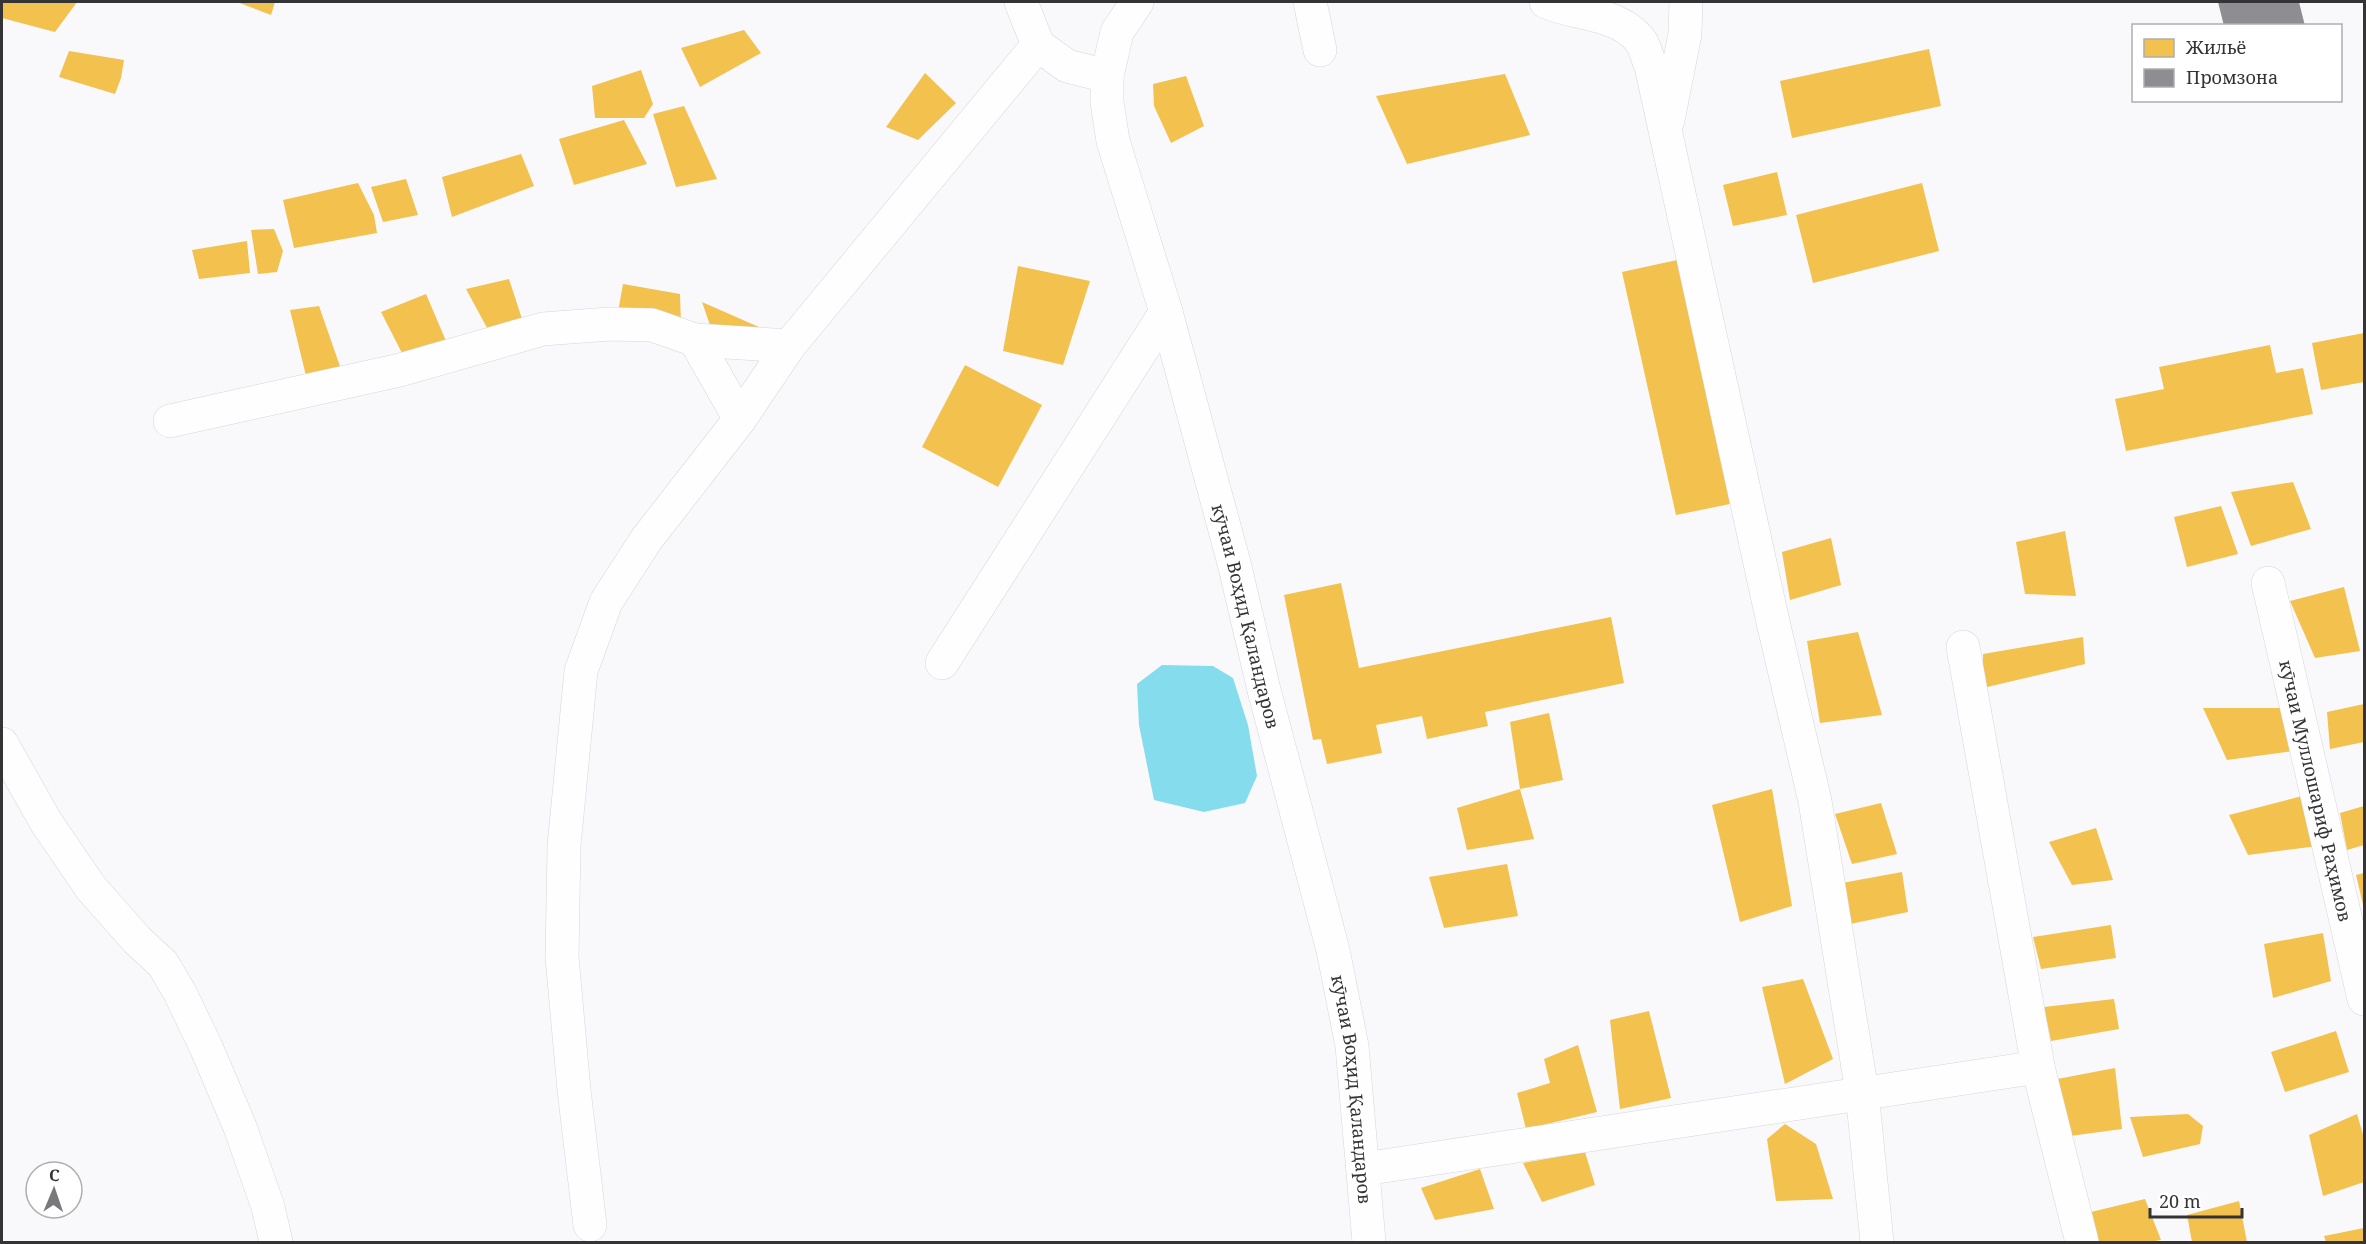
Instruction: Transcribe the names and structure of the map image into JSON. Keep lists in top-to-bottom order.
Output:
{
  "streets": {
    "street": ["кӯчаи Воҳид Қаландаров", "кӯчаи Муллошариф Раҳимов"]
  },
  "legend": ["Жильё", "Промзона"],
  "scale_bar": "20 m",
  "north": "top"
}
